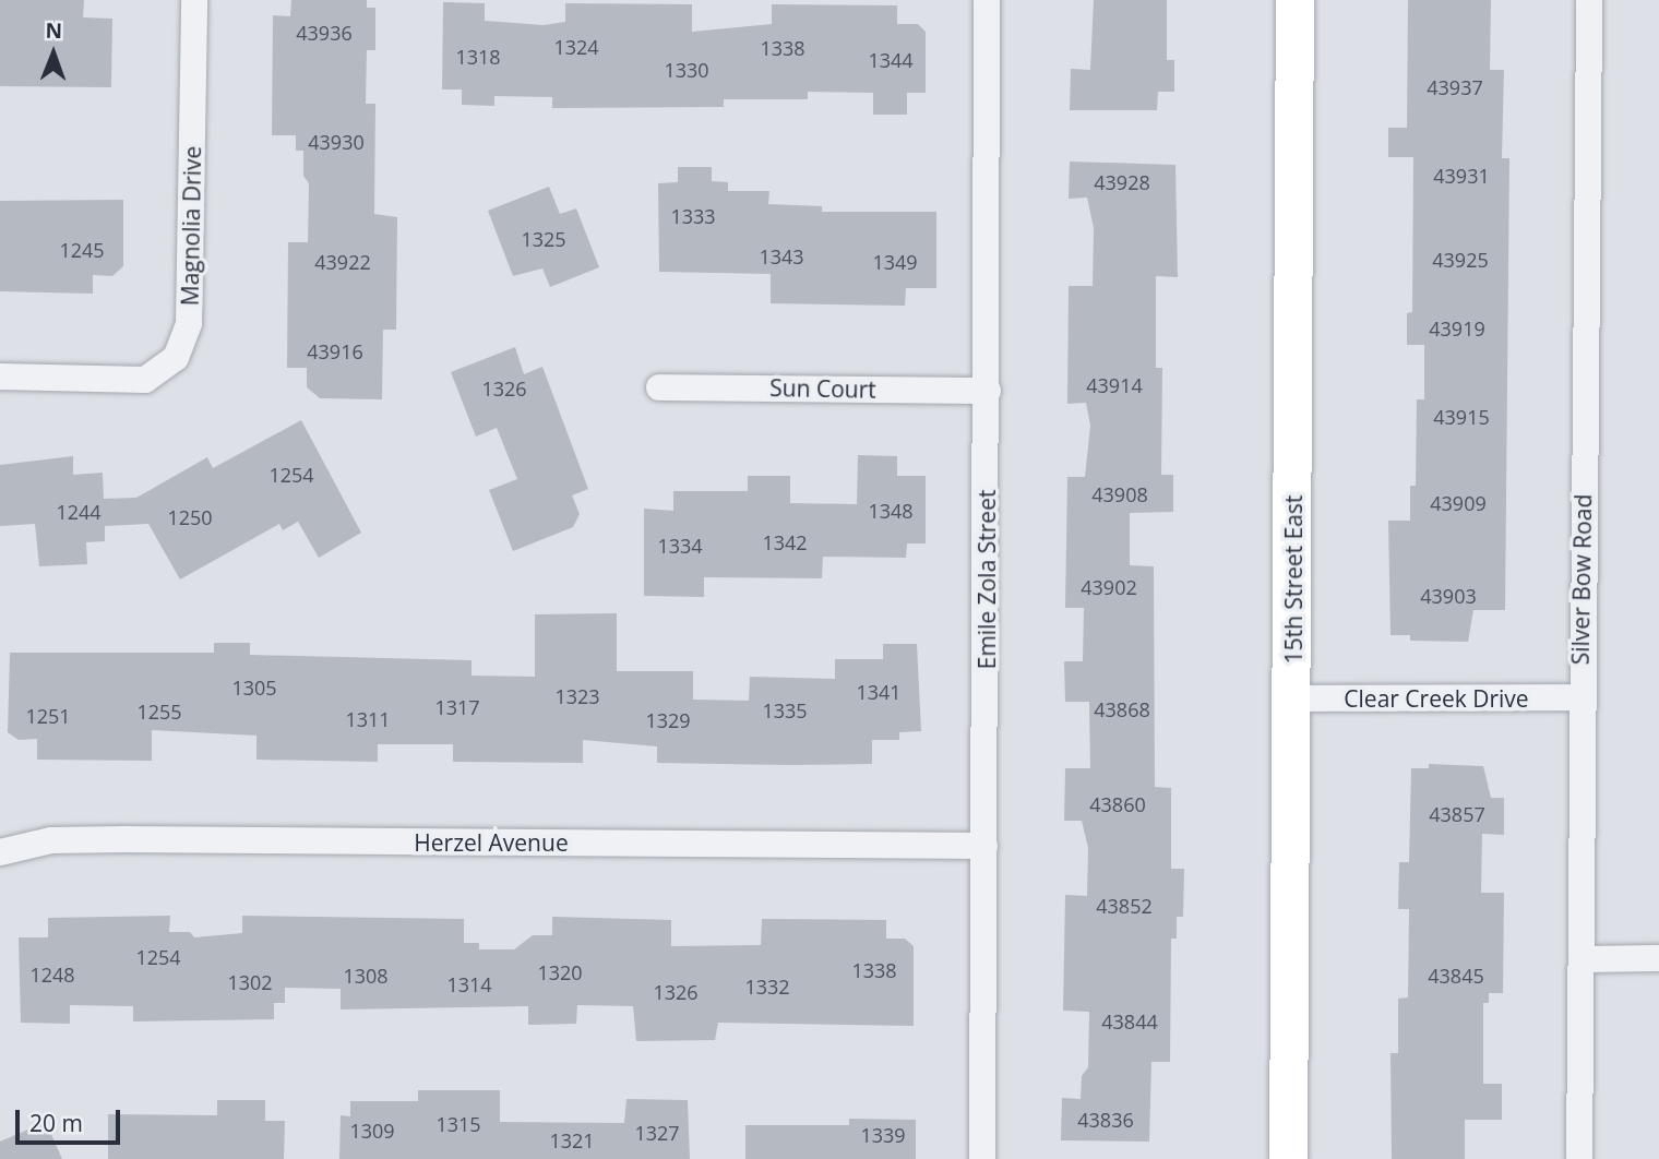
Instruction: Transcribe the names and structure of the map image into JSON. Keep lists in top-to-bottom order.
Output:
{
  "streets": {
    "street": [
      "Magnolia Drive",
      "Sun Court",
      "Emile Zola Street",
      "15th Street East",
      "Silver Bow Road",
      "Clear Creek Drive",
      "Herzel Avenue"
    ]
  },
  "crossings": [
    ["Sun Court", "Emile Zola Street"],
    ["Emile Zola Street", "Herzel Avenue"],
    ["15th Street East", "Clear Creek Drive"],
    ["Silver Bow Road", "Clear Creek Drive"]
  ],
  "house_numbers": [
    "43936",
    "1324",
    "1338",
    "1318",
    "1344",
    "1330",
    "43937",
    "43930",
    "43931",
    "43928",
    "1333",
    "1325",
    "1245",
    "1343",
    "43925",
    "43922",
    "1349",
    "43919",
    "43916",
    "43914",
    "1326",
    "43915",
    "1254",
    "43908",
    "43909",
    "1348",
    "1244",
    "1250",
    "1342",
    "1334",
    "43902",
    "43903",
    "1305",
    "1341",
    "1323",
    "1317",
    "43868",
    "1335",
    "1255",
    "1251",
    "1311",
    "1329",
    "43860",
    "43857",
    "43852",
    "1254",
    "1338",
    "1320",
    "1248",
    "1308",
    "43845",
    "1302",
    "1314",
    "1332",
    "1326",
    "43844",
    "43836",
    "1315",
    "1309",
    "1327",
    "1339",
    "1321"
  ],
  "scale_bar": "20 m",
  "north": "top"
}
